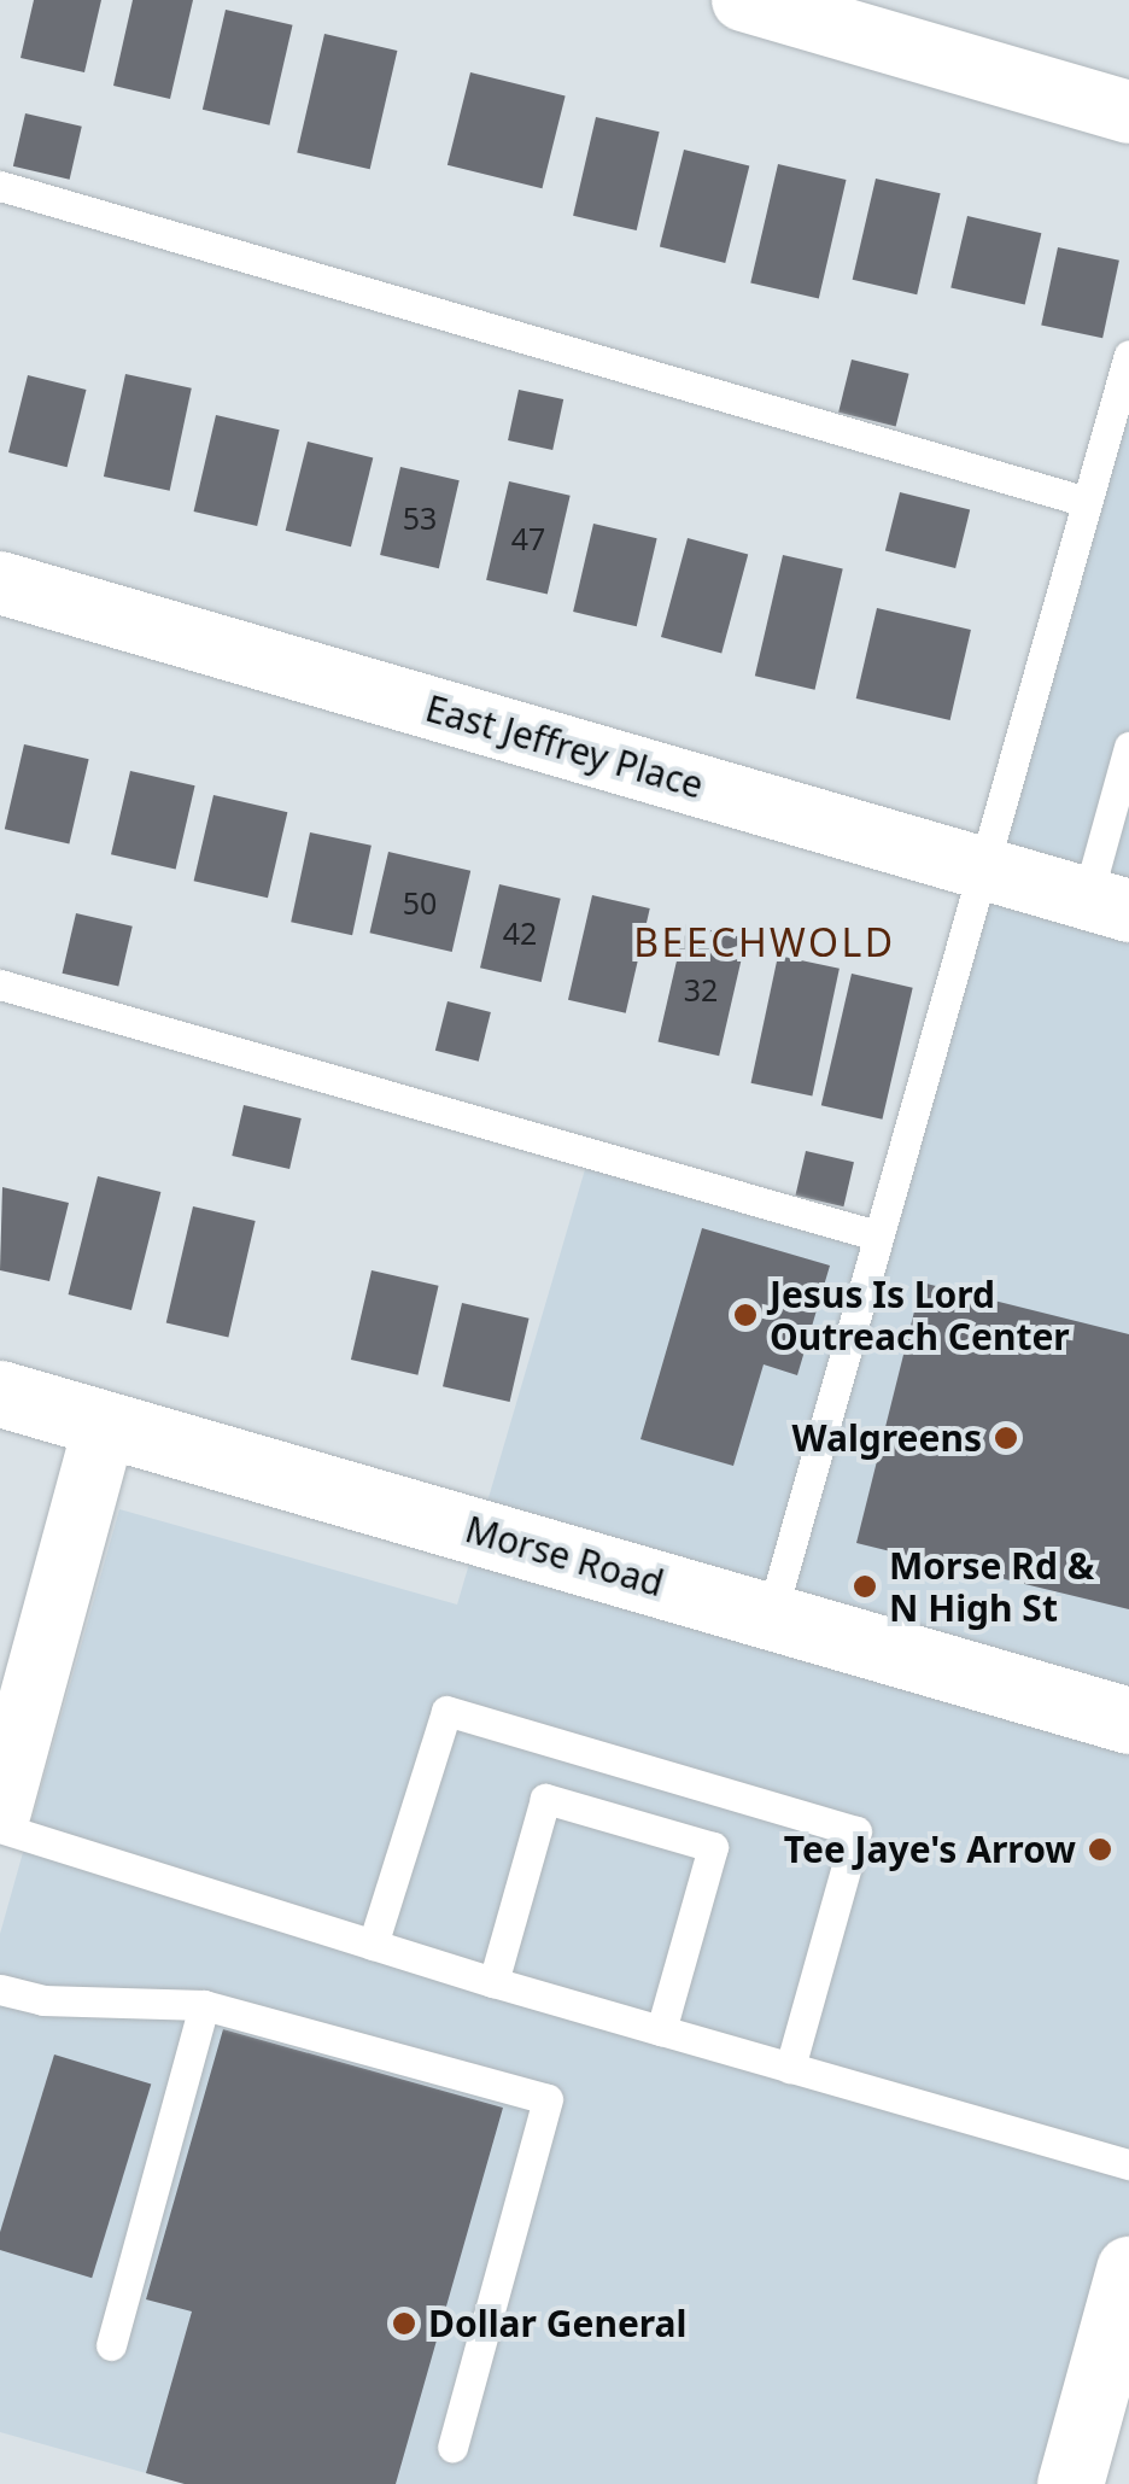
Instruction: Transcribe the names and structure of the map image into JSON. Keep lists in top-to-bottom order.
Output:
{
  "streets": {
    "main road": ["Morse Road"],
    "street": ["East Jeffrey Place"]
  },
  "districts": ["BEECHWOLD"],
  "places": [
    "Jesus Is Lord Outreach Center",
    "Walgreens",
    "Morse Rd & N High St",
    "Tee Jaye's Arrow",
    "Dollar General"
  ],
  "house_numbers": [
    "53",
    "47",
    "50",
    "42",
    "32"
  ]
}
